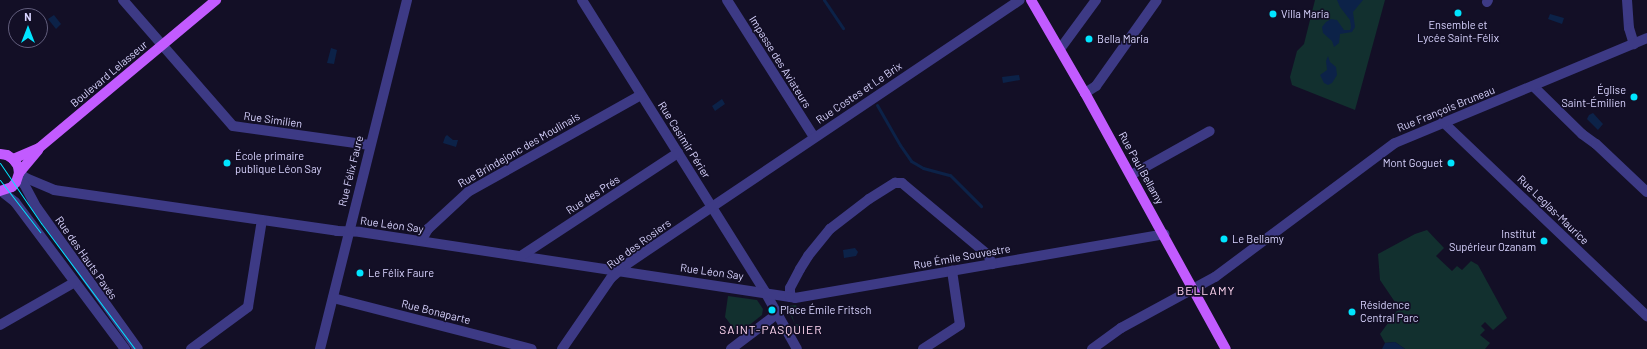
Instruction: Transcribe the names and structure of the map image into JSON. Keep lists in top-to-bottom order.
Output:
{
  "streets": {
    "main road": ["Boulevard Lelasseur", "Rue Paul Bellamy"],
    "street": [
      "Impasse des Aviateurs",
      "Rue Costes et Le Brix",
      "Rue François Bruneau",
      "Rue Similien",
      "Rue Casimir Périer",
      "Rue Brindejonc des Moulinais",
      "Rue Félix Faure",
      "Rue des Prés",
      "Rue Leglas-Maurice",
      "Rue Léon Say",
      "Rue des Rosiers",
      "Rue Émile Souvestre",
      "Rue des Hauts Pavés",
      "Rue Bonaparte"
    ]
  },
  "crossings": [
    ["Impasse des Aviateurs", "Rue Costes et Le Brix"],
    ["Boulevard Lelasseur", "Rue Similien"],
    ["Rue Costes et Le Brix", "Rue Casimir Périer"],
    ["Rue Costes et Le Brix", "Rue des Rosiers"],
    ["Rue François Bruneau", "Rue Paul Bellamy"],
    ["Rue François Bruneau", "Rue Leglas-Maurice"],
    ["Rue Similien", "Rue Félix Faure"],
    ["Rue Casimir Périer", "Rue Brindejonc des Moulinais"],
    ["Rue Casimir Périer", "Rue des Prés"],
    ["Rue Casimir Périer", "Rue Léon Say"],
    ["Rue Casimir Périer", "Rue des Rosiers"],
    ["Rue Casimir Périer", "Rue Émile Souvestre"],
    ["Rue Brindejonc des Moulinais", "Rue Léon Say"],
    ["Rue Paul Bellamy", "Rue Émile Souvestre"],
    ["Rue Félix Faure", "Rue Léon Say"],
    ["Rue Félix Faure", "Rue Bonaparte"],
    ["Rue des Prés", "Rue Léon Say"],
    ["Rue Léon Say", "Rue des Rosiers"],
    ["Rue Léon Say", "Rue Émile Souvestre"],
    ["Rue Léon Say", "Rue des Hauts Pavés"]
  ],
  "districts": ["BELLAMY", "SAINT-PASQUIER"],
  "places": [
    "Ensemble et Lycée Saint-Félix",
    "Villa Maria",
    "Bella Maria",
    "Église Saint-Émilien",
    "École primaire publique Léon Say",
    "Mont Goguet",
    "Le Bellamy",
    "Institut Supérieur Ozanam",
    "Le Félix Faure",
    "Place Émile Fritsch",
    "Résidence Central Parc"
  ],
  "north": "top"
}
